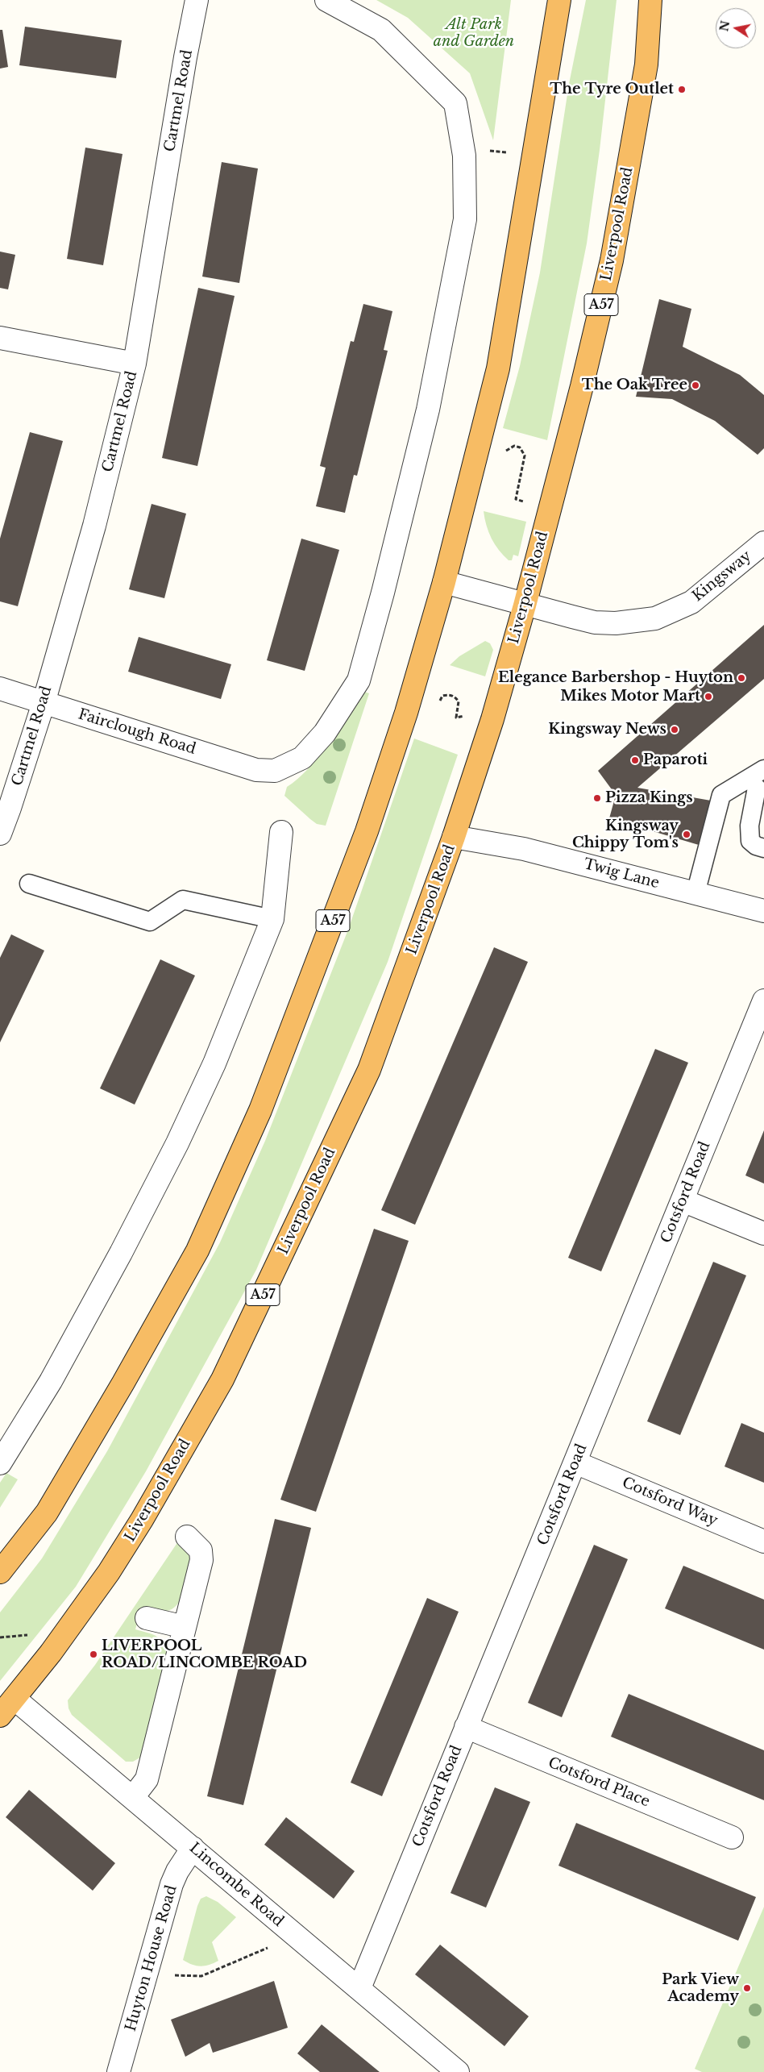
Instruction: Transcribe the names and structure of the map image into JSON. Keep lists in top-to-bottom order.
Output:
{
  "streets": {
    "highway": ["Liverpool Road", "A57"],
    "street": [
      "Cartmel Road",
      "Kingsway",
      "Fairclough Road",
      "Twig Lane",
      "Cotsford Road",
      "Cotsford Way",
      "Cotsford Place",
      "Lincombe Road",
      "Huyton House Road"
    ]
  },
  "crossings": [
    ["Cartmel Road", "Fairclough Road"],
    ["Liverpool Road", "Kingsway"],
    ["Liverpool Road", "Twig Lane"],
    ["Liverpool Road", "Lincombe Road"],
    ["A57", "Kingsway"],
    ["Cotsford Road", "Cotsford Way"],
    ["Cotsford Road", "Cotsford Place"],
    ["Cotsford Road", "Lincombe Road"],
    ["Lincombe Road", "Huyton House Road"]
  ],
  "parks": ["Alt Park and Garden"],
  "places": [
    "The Tyre Outlet",
    "The Oak Tree",
    "Elegance Barbershop - Huyton",
    "Mikes Motor Mart",
    "Kingsway News",
    "Paparoti",
    "Pizza Kings",
    "Kingsway Chippy Tom's",
    "LIVERPOOL ROAD/LINCOMBE ROAD",
    "Park View Academy"
  ],
  "north": "left"
}
